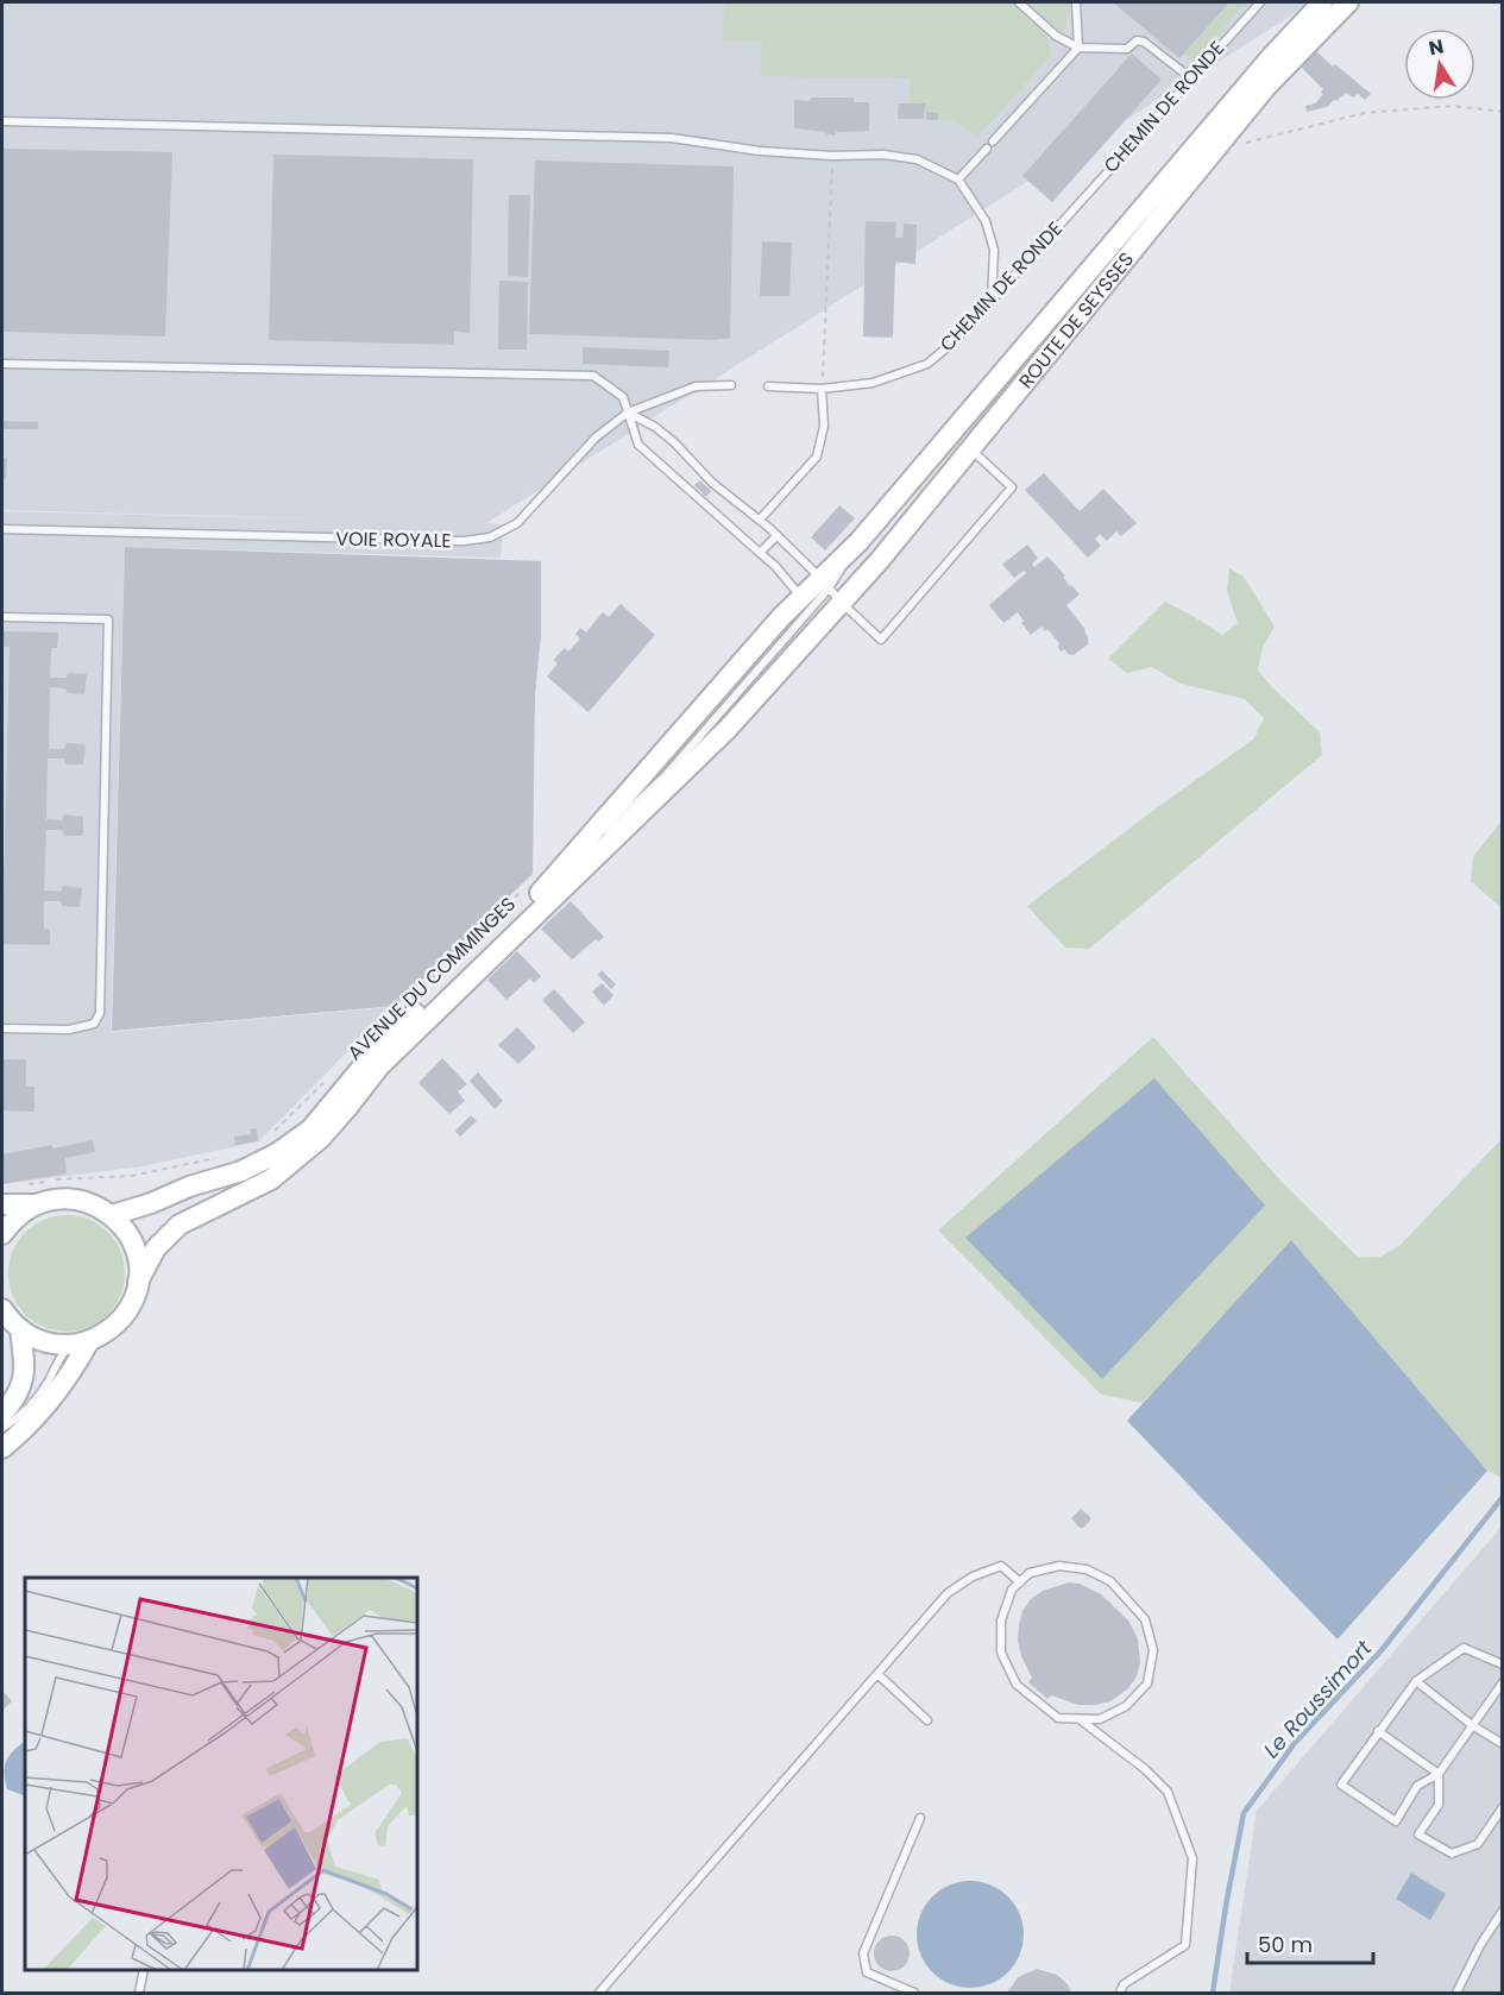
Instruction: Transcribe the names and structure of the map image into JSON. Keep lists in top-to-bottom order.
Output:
{
  "streets": {
    "main road": ["ROUTE DE SEYSSES", "AVENUE DU COMMINGES"],
    "lane": ["CHEMIN DE RONDE", "VOIE ROYALE"]
  },
  "crossings": [
    ["ROUTE DE SEYSSES", "AVENUE DU COMMINGES"]
  ],
  "water": ["Le Roussimort"],
  "scale_bar": "50 m",
  "north": "top"
}
